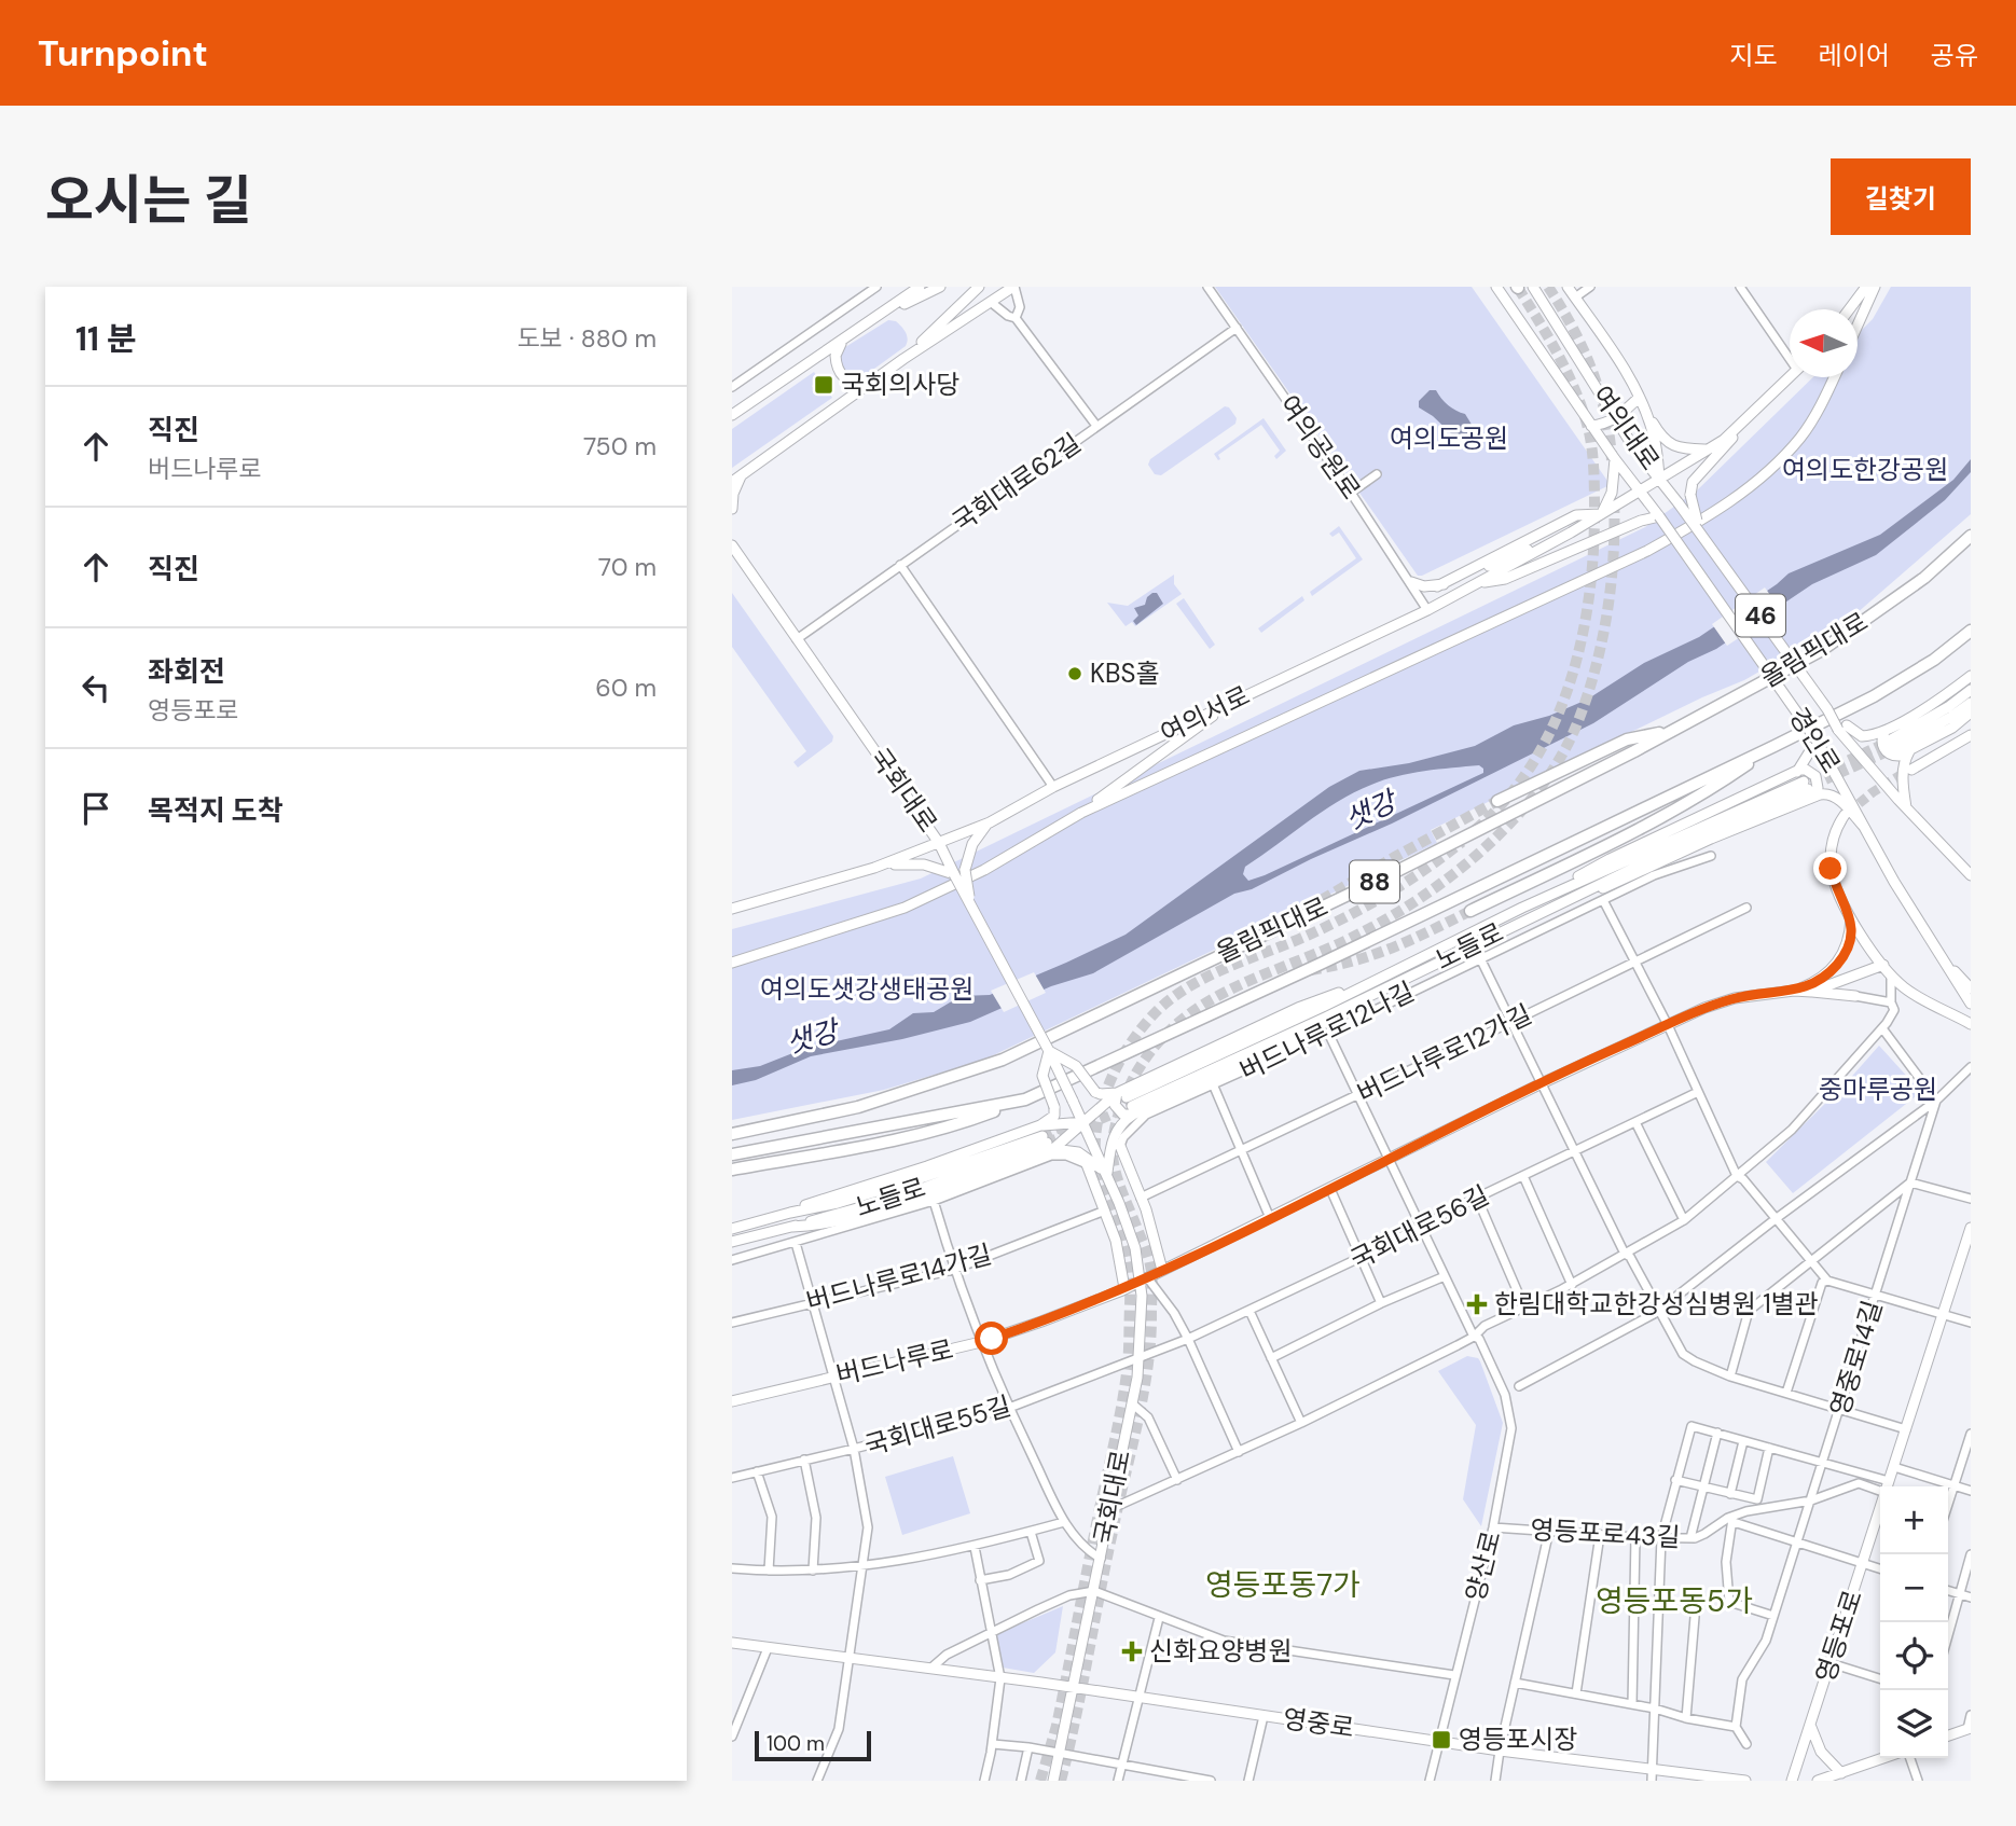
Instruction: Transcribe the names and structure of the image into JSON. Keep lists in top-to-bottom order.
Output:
{
  "streets": {
    "highway": ["올림픽대로", "88"],
    "main road": [
      "여의대로",
      "46",
      "여의서로",
      "경인로",
      "국회대로",
      "노들로",
      "버드나루로",
      "영등포로",
      "영중로"
    ],
    "street": [
      "여의공원로",
      "국회대로62길",
      "버드나루로12나길",
      "버드나루로12가길",
      "국회대로56길",
      "버드나루로14가길",
      "영중로14길",
      "국회대로55길",
      "영등포로43길",
      "양산로"
    ]
  },
  "crossings": [
    ["여의대로", "여의서로"],
    ["여의대로", "경인로"],
    ["여의공원로", "국회대로62길"],
    ["여의공원로", "여의서로"],
    ["국회대로62길", "국회대로"],
    ["여의서로", "경인로"],
    ["여의서로", "국회대로"],
    ["국회대로", "국회대로56길"],
    ["국회대로", "버드나루로"],
    ["국회대로", "국회대로55길"],
    ["국회대로", "영중로"],
    ["버드나루로12나길", "양산로"],
    ["버드나루로12가길", "양산로"],
    ["국회대로56길", "국회대로55길"],
    ["국회대로56길", "양산로"],
    ["영중로14길", "영등포로43길"],
    ["버드나루로", "양산로"],
    ["영등포로43길", "양산로"],
    ["양산로", "영중로"]
  ],
  "districts": ["영등포동7가", "영등포동5가"],
  "water": ["샛강"],
  "parks": [
    "여의도공원",
    "여의도한강공원",
    "여의도샛강생태공원",
    "중마루공원"
  ],
  "places": {
    "transit": ["국회의사당", "영등포시장"],
    "other": ["KBS홀"],
    "health": ["한림대학교한강성심병원 1별관", "신화요양병원"]
  },
  "scale_bar": "100 m",
  "north": "left",
  "page": {
    "header": "Turnpoint",
    "nav": ["지도", "레이어", "공유"],
    "title": "오시는 길",
    "buttons": "길찾기",
    "heading": ["11 분", "도보 · 880 m"],
    "list": [
      ["직진", "버드나루로", "750 m"],
      ["직진", "70 m"],
      ["좌회전", "영등포로", "60 m"],
      "목적지 도착"
    ],
    "map_buttons": ["+", "−"],
    "scale": "100 m"
  }
}
